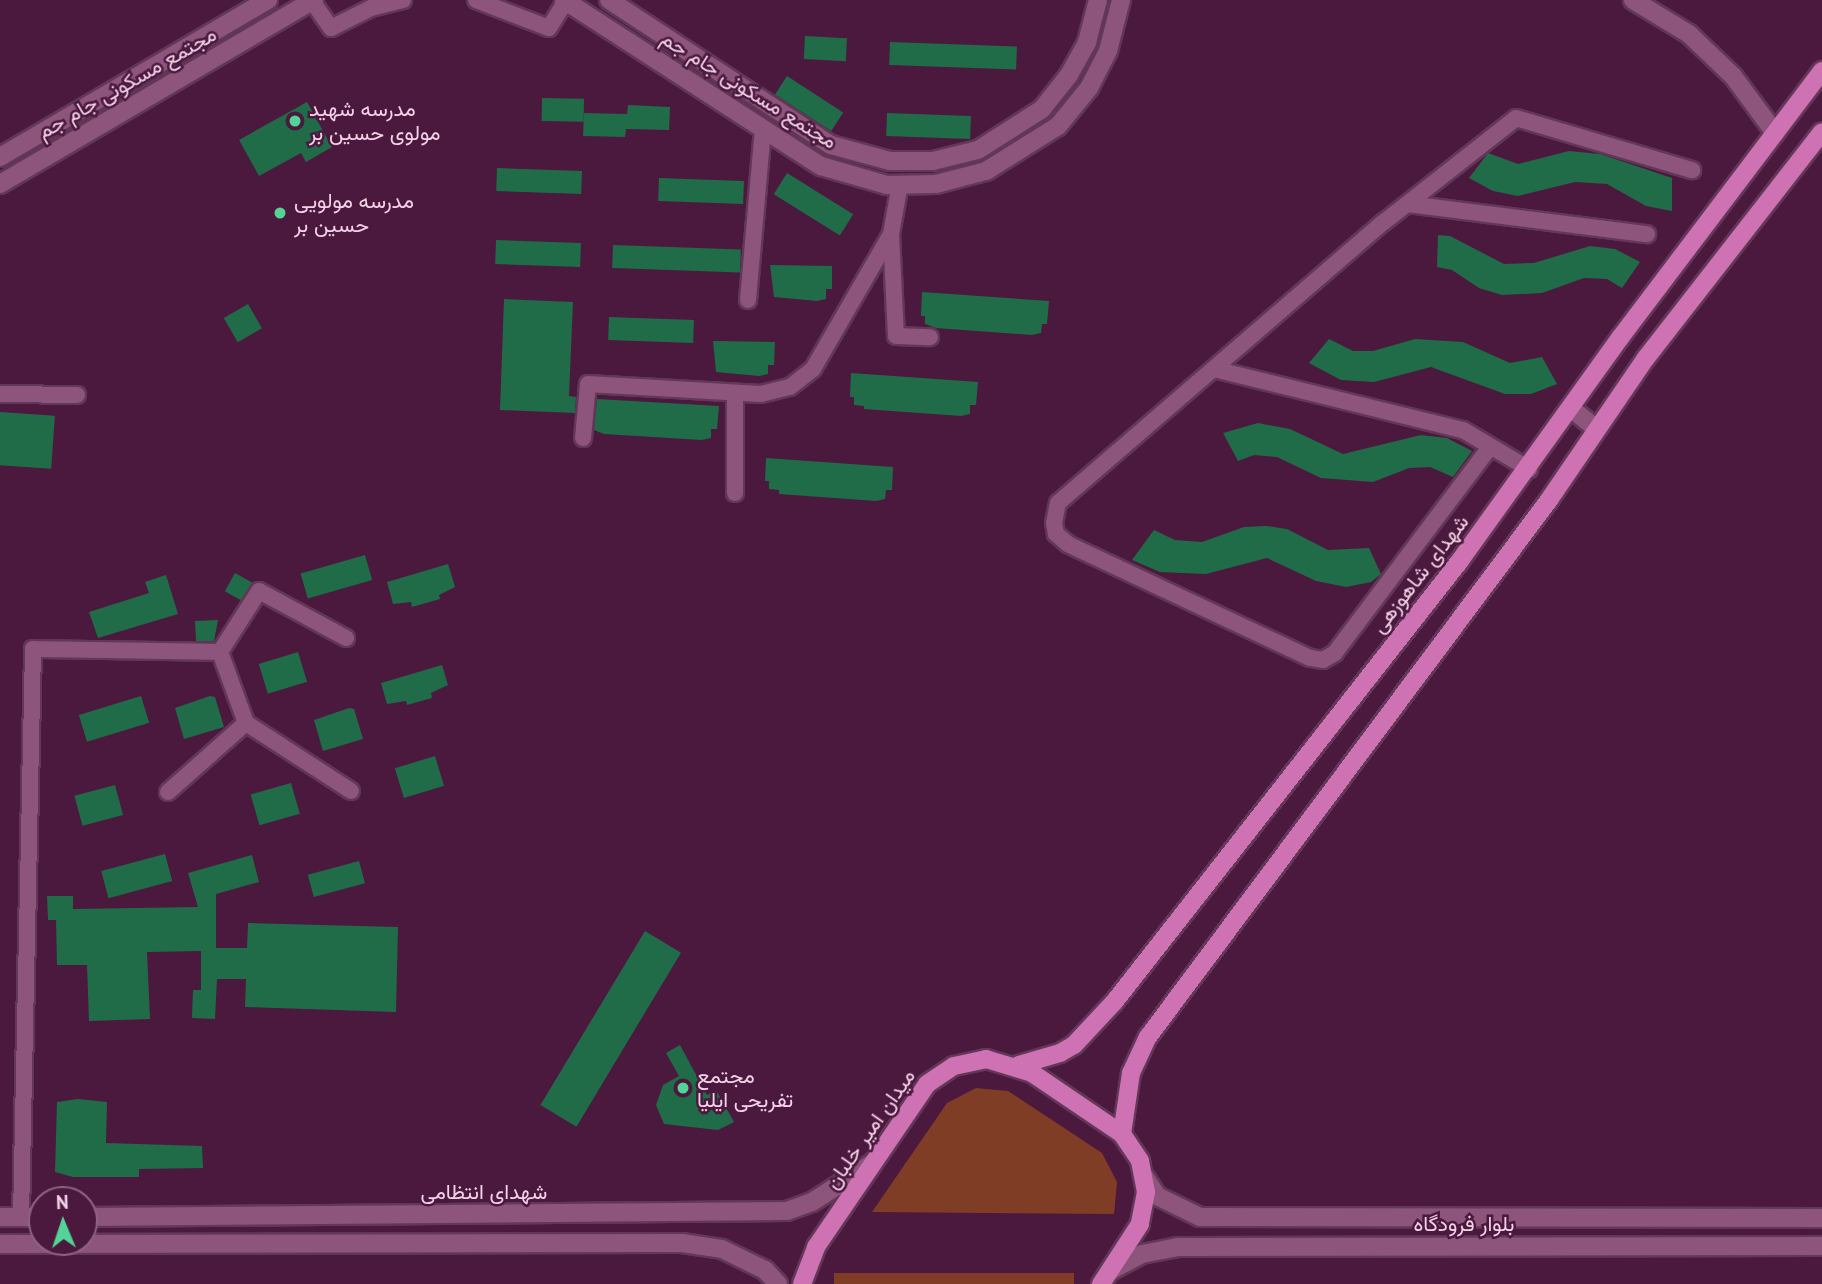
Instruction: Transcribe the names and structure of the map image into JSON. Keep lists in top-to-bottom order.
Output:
{
  "streets": {
    "main road": [
      "مجتمع مسکونی جام جم",
      "شهدای شاهوزهی",
      "میدان امیر خلبان",
      "شهدای انتظامی",
      "بلوار فرودگاه"
    ]
  },
  "crossings": [
    ["شهدای شاهوزهی", "میدان امیر خلبان"],
    ["میدان امیر خلبان", "شهدای انتظامی"],
    ["میدان امیر خلبان", "بلوار فرودگاه"]
  ],
  "places": ["مدرسه شهید مولوی حسین بر", "مدرسه مولویی حسین بر", "مجتمع تفریحی ایلیا"],
  "north": "top"
}
